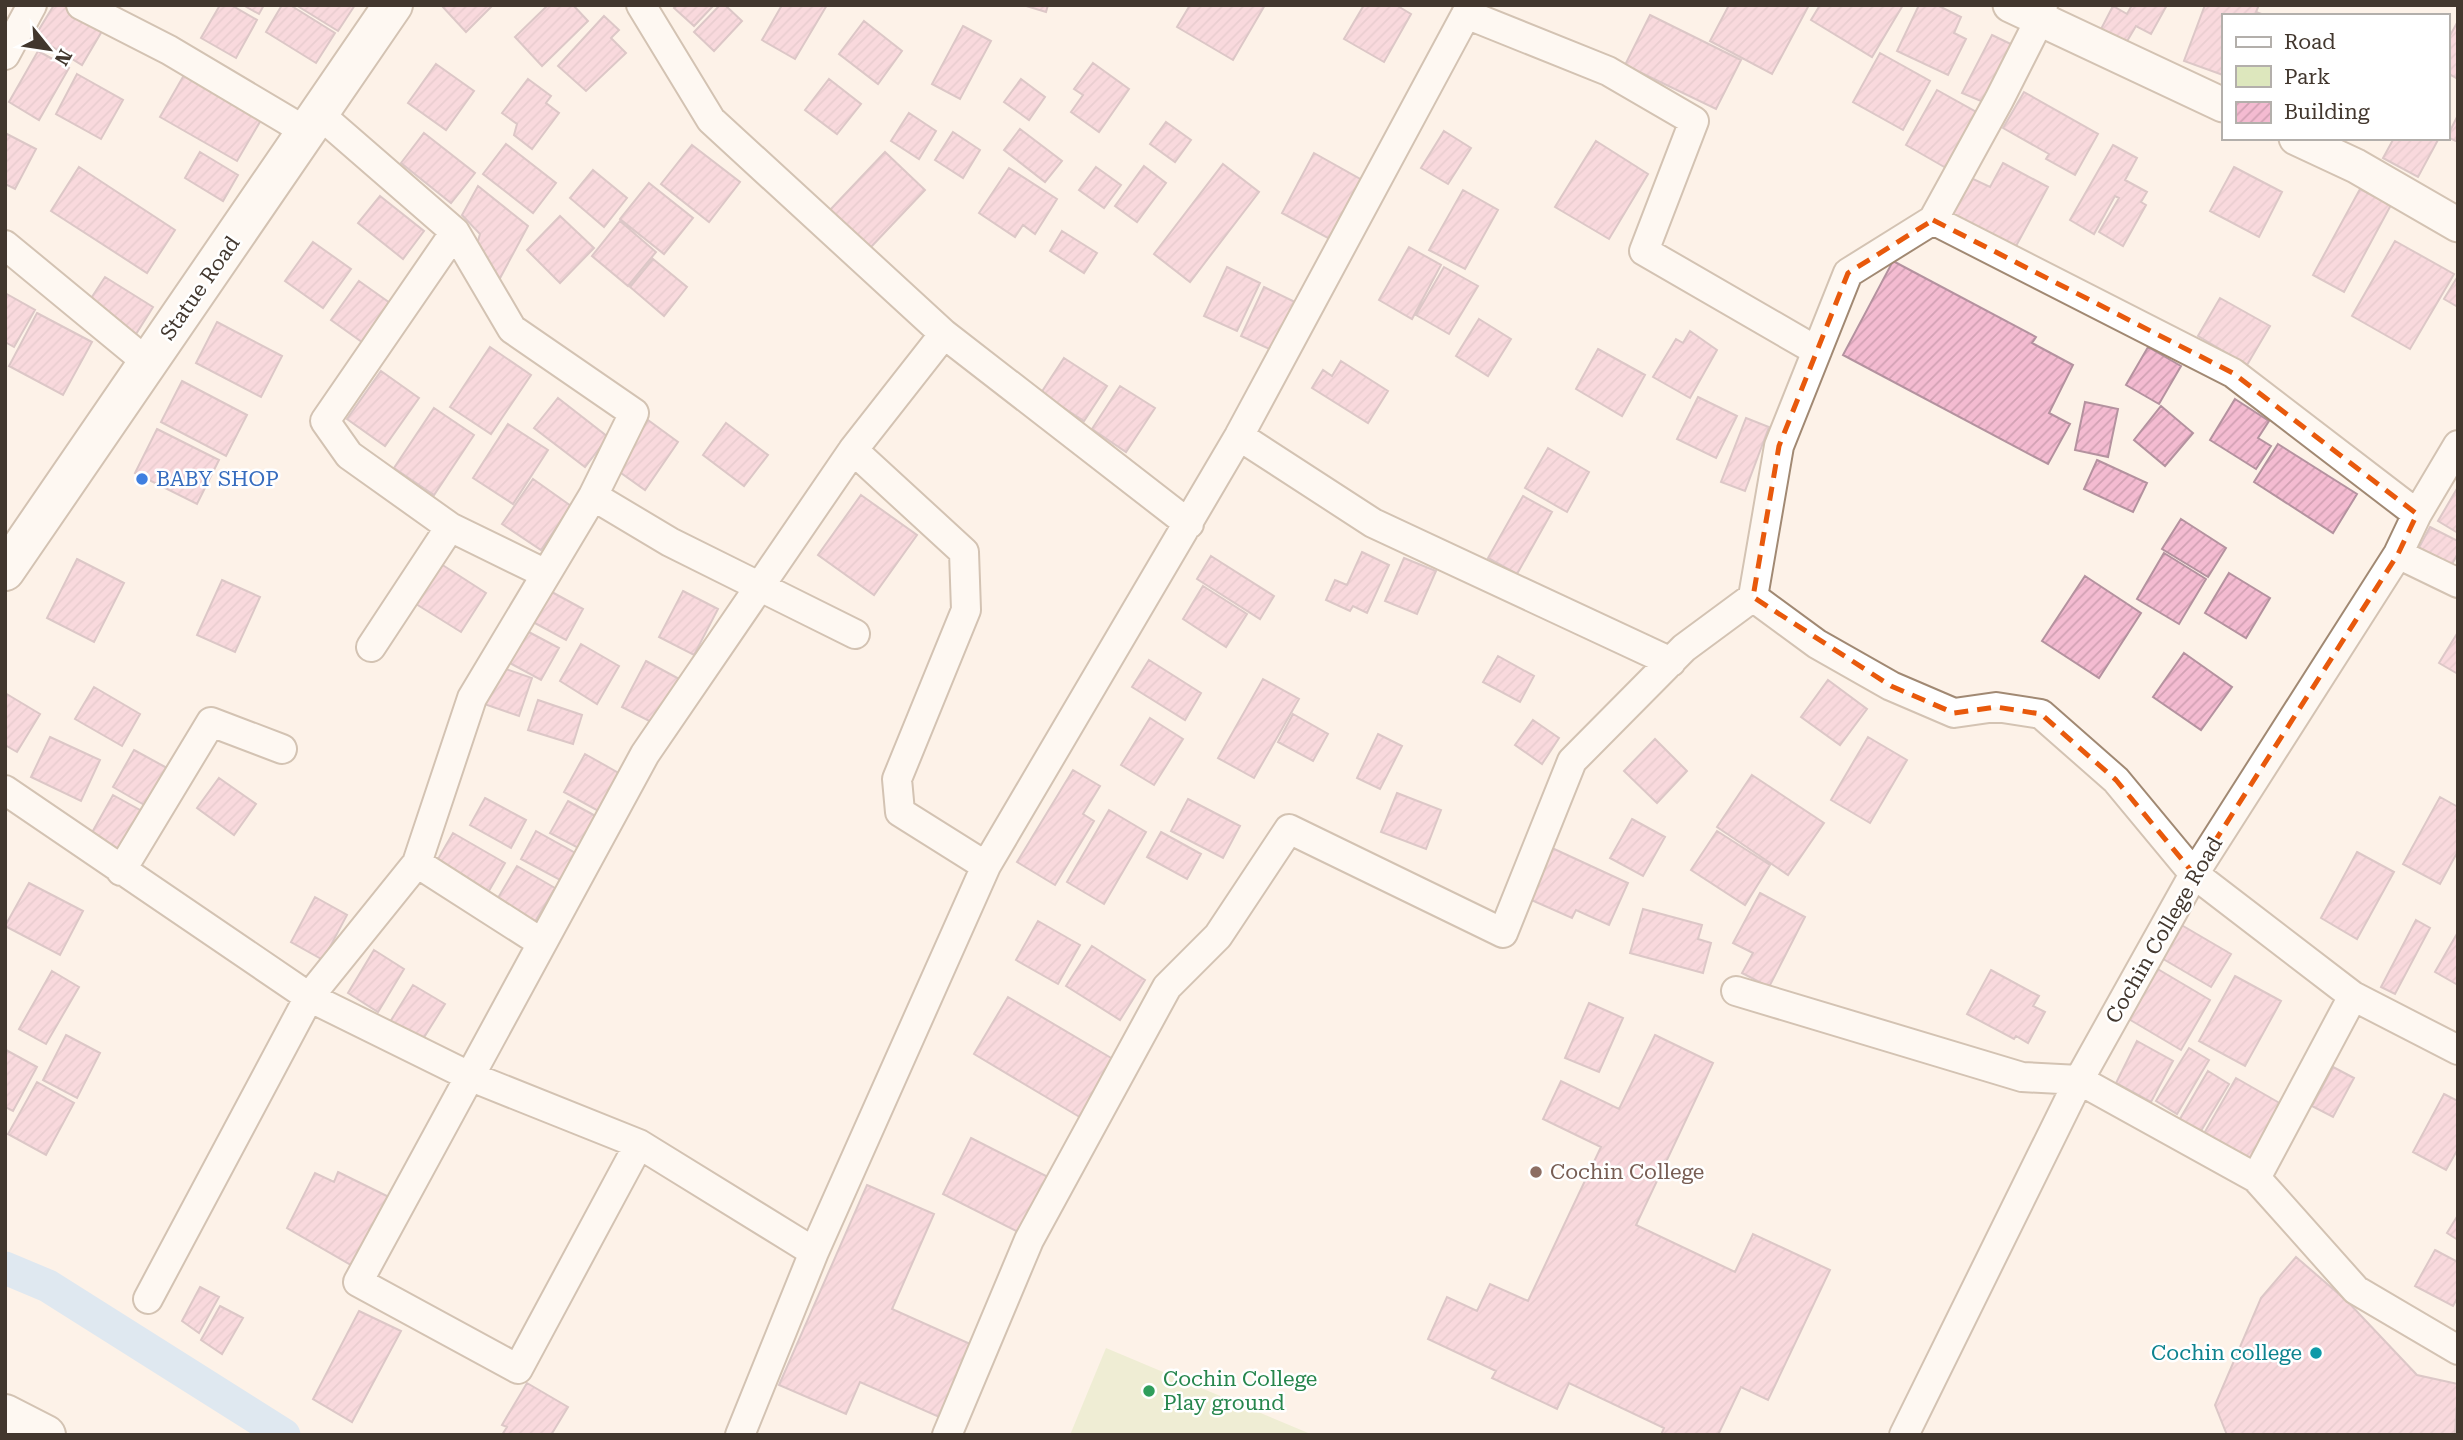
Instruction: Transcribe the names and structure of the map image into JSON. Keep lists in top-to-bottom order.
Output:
{
  "streets": {
    "main road": ["Statue Road"],
    "street": ["Cochin College Road"]
  },
  "places": [
    "BABY SHOP",
    "Cochin College",
    "Cochin college",
    "Cochin College Play ground"
  ],
  "legend": ["Road", "Park", "Building"],
  "north": "bottom right"
}
